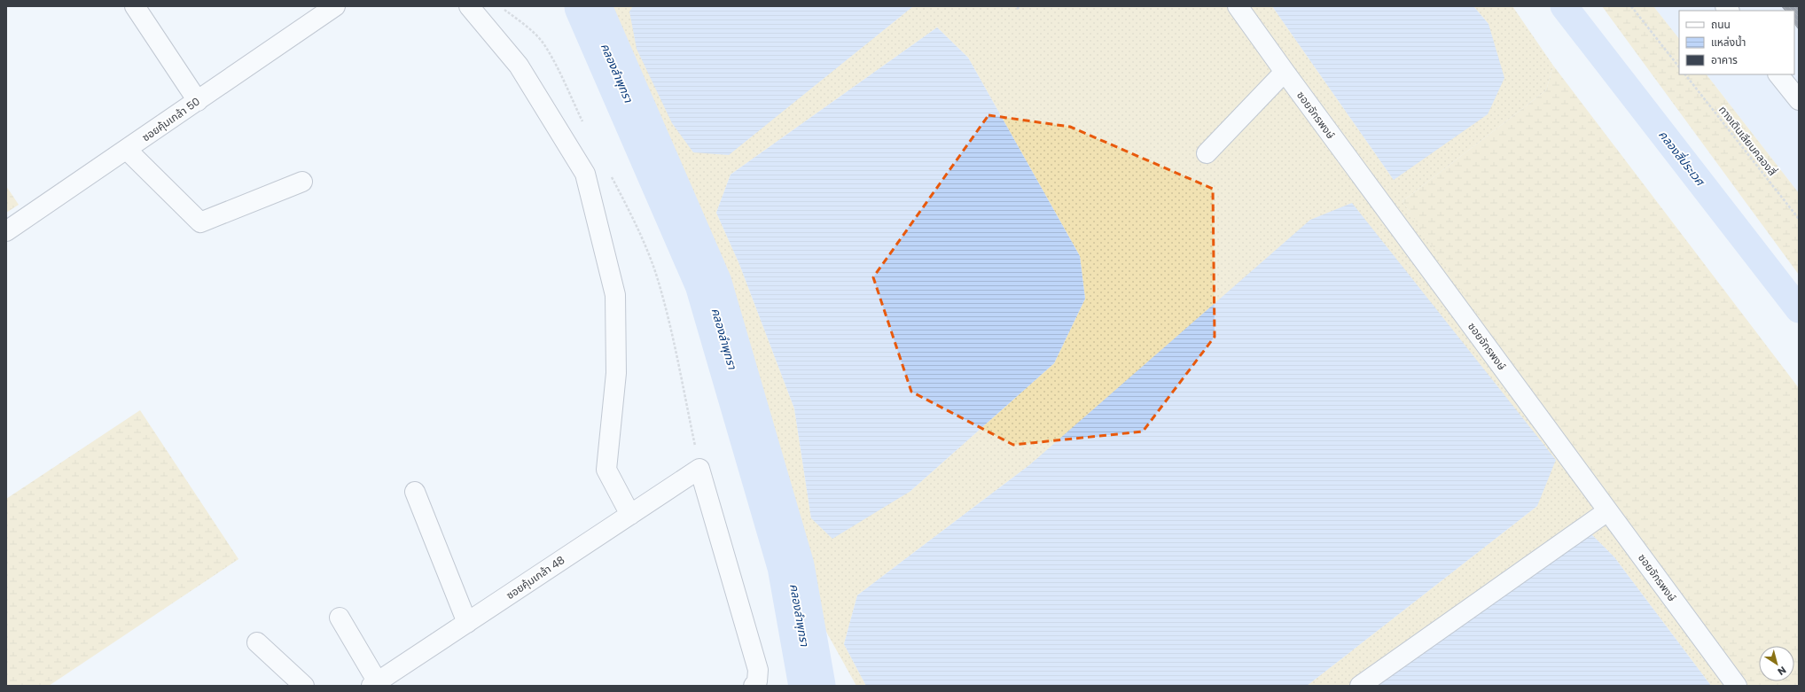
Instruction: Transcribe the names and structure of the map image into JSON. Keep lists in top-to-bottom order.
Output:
{
  "streets": {
    "street": ["ซอยจักรพงษ์", "ซอยคุ้มเกล้า 50", "ซอยคุ้มเกล้า 48"],
    "path": ["ทางเดินเลียบคลองสี่"]
  },
  "water": ["คลองลำพุทรา", "คลองสี่ประเวศ"],
  "legend": ["ถนน", "แหล่งน้ำ", "อาคาร"],
  "north": "bottom right"
}
